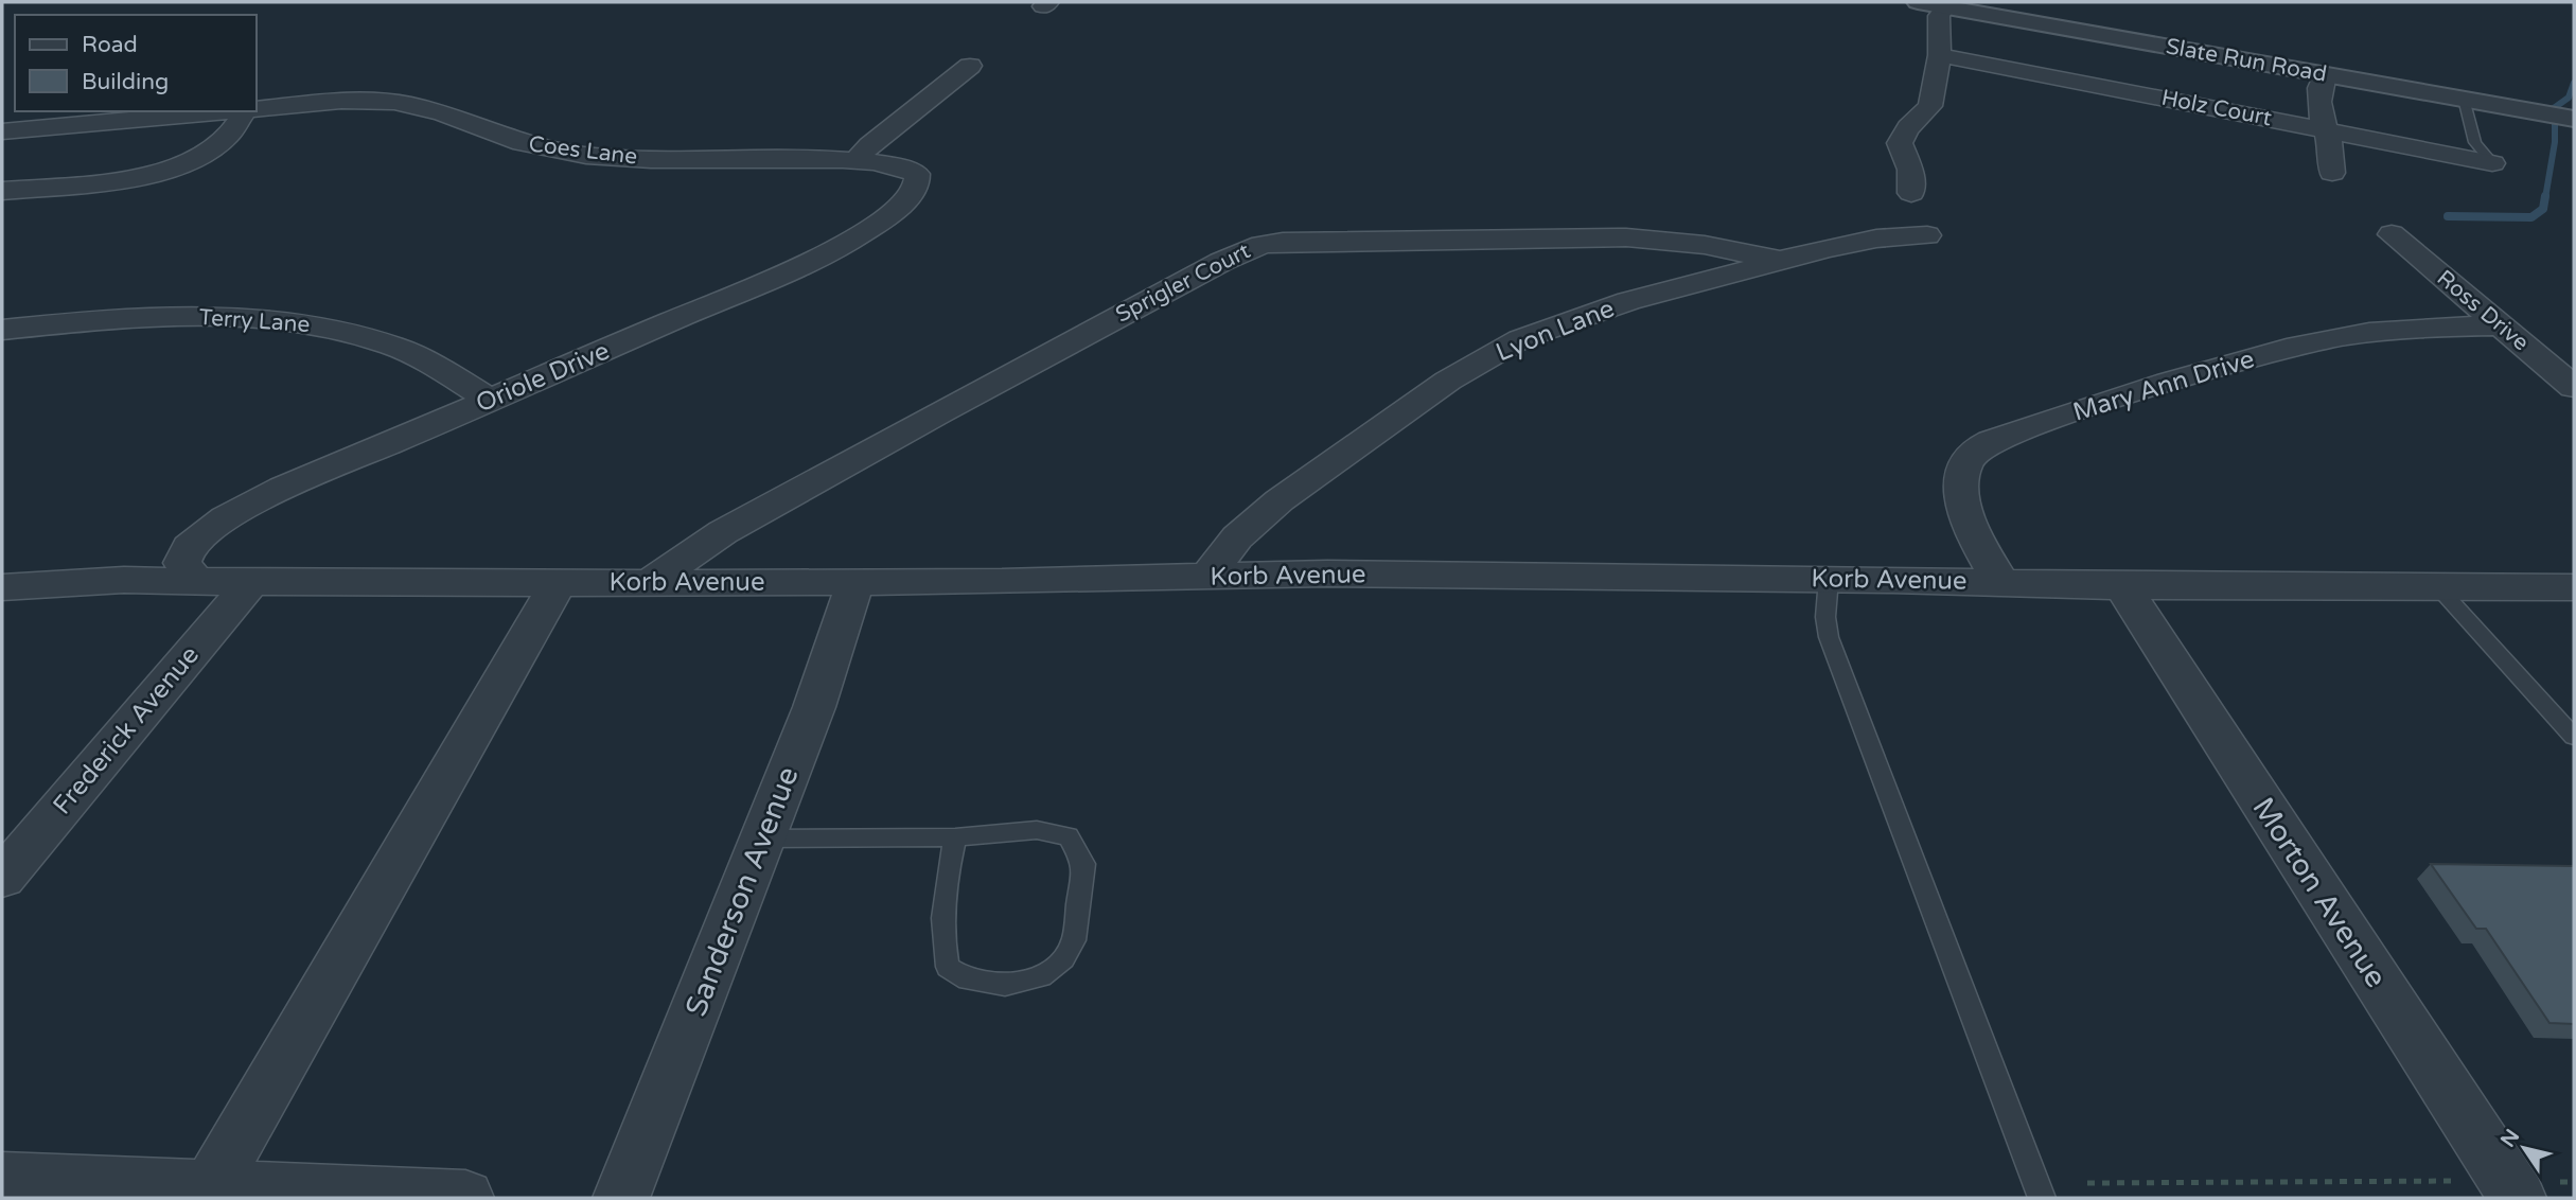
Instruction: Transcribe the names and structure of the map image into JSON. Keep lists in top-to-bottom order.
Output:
{
  "streets": {
    "street": [
      "Slate Run Road",
      "Holz Court",
      "Coes Lane",
      "Sprigler Court",
      "Ross Drive",
      "Terry Lane",
      "Lyon Lane",
      "Oriole Drive",
      "Mary Ann Drive",
      "Korb Avenue",
      "Frederick Avenue",
      "Sanderson Avenue",
      "Morton Avenue"
    ]
  },
  "crossings": [
    ["Coes Lane", "Oriole Drive"],
    ["Sprigler Court", "Lyon Lane"],
    ["Sprigler Court", "Korb Avenue"],
    ["Ross Drive", "Mary Ann Drive"],
    ["Terry Lane", "Oriole Drive"],
    ["Lyon Lane", "Korb Avenue"],
    ["Oriole Drive", "Korb Avenue"],
    ["Mary Ann Drive", "Korb Avenue"],
    ["Korb Avenue", "Frederick Avenue"],
    ["Korb Avenue", "Sanderson Avenue"],
    ["Korb Avenue", "Morton Avenue"]
  ],
  "legend": ["Road", "Building"],
  "north": "top left"
}
